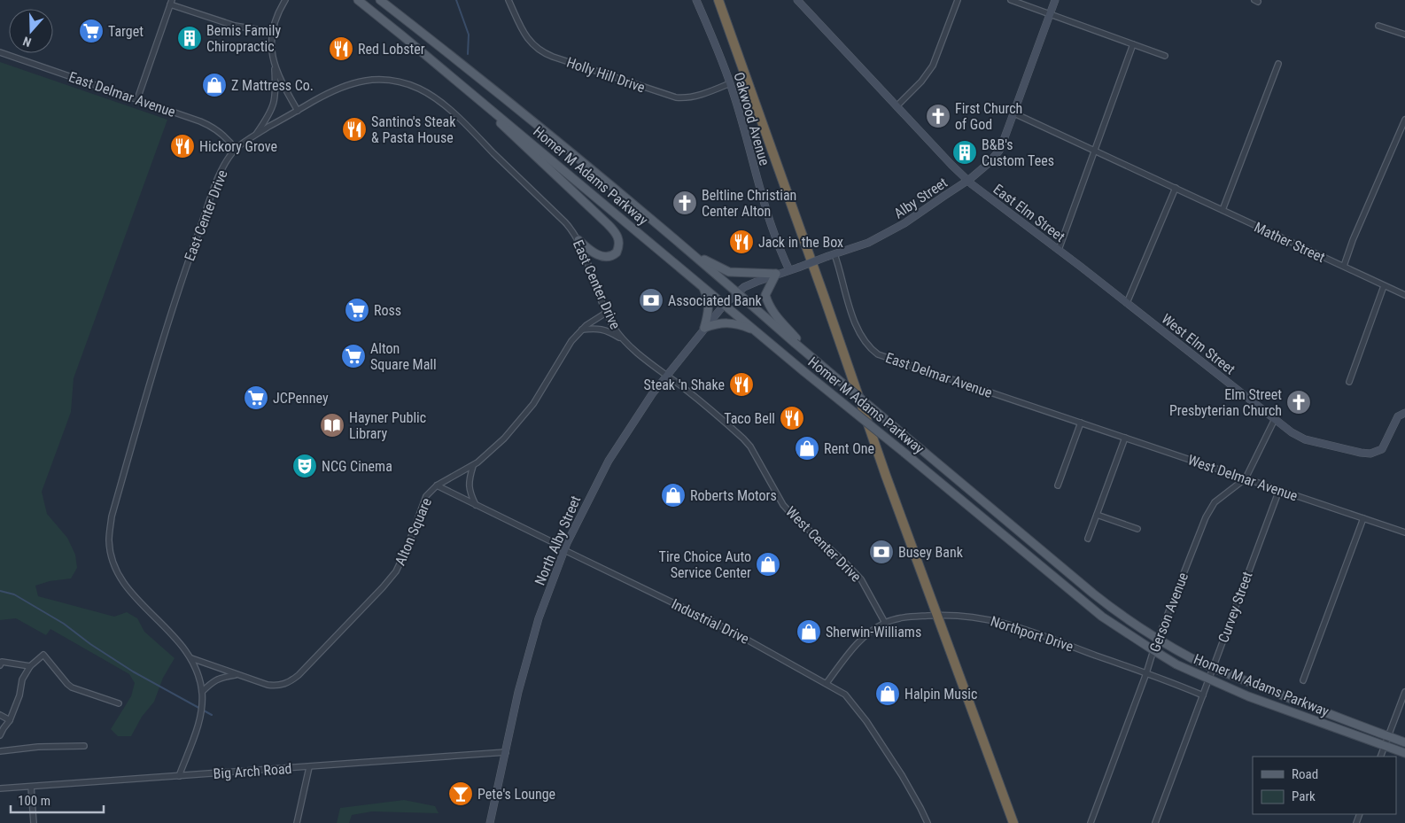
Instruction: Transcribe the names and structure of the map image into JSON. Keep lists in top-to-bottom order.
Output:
{
  "streets": {
    "main road": ["Homer M Adams Parkway"],
    "street": [
      "Holly Hill Drive",
      "East Delmar Avenue",
      "Oakwood Avenue",
      "Alby Street",
      "East Elm Street",
      "East Center Drive",
      "Mather Street",
      "West Elm Street",
      "West Delmar Avenue",
      "Alton Square",
      "North Alby Street",
      "West Center Drive",
      "Curvey Street",
      "Gerson Avenue",
      "Industrial Drive",
      "Northport Drive",
      "Big Arch Road"
    ]
  },
  "crossings": [
    ["Holly Hill Drive", "Oakwood Avenue"],
    ["East Delmar Avenue", "Alby Street"],
    ["East Delmar Avenue", "East Center Drive"],
    ["East Delmar Avenue", "West Delmar Avenue"],
    ["Oakwood Avenue", "Alby Street"],
    ["Homer M Adams Parkway", "Alby Street"],
    ["Homer M Adams Parkway", "North Alby Street"],
    ["Homer M Adams Parkway", "Curvey Street"],
    ["Homer M Adams Parkway", "Gerson Avenue"],
    ["Alby Street", "East Elm Street"],
    ["Alby Street", "Mather Street"],
    ["Alby Street", "North Alby Street"],
    ["East Elm Street", "West Elm Street"],
    ["East Center Drive", "Alton Square"],
    ["East Center Drive", "North Alby Street"],
    ["East Center Drive", "West Center Drive"],
    ["East Center Drive", "Big Arch Road"],
    ["West Elm Street", "Gerson Avenue"],
    ["West Delmar Avenue", "Curvey Street"],
    ["West Delmar Avenue", "Gerson Avenue"],
    ["Alton Square", "Industrial Drive"],
    ["North Alby Street", "West Center Drive"],
    ["North Alby Street", "Industrial Drive"],
    ["North Alby Street", "Big Arch Road"],
    ["West Center Drive", "Northport Drive"],
    ["Curvey Street", "Northport Drive"],
    ["Gerson Avenue", "Northport Drive"],
    ["Industrial Drive", "Northport Drive"]
  ],
  "places": {
    "supermarket": [
      "Target",
      "Ross",
      "Alton Square Mall",
      "JCPenney"
    ],
    "building": ["Bemis Family Chiropractic", "B&B's Custom Tees"],
    "restaurant": [
      "Red Lobster",
      "Santino's Steak & Pasta House",
      "Hickory Grove",
      "Jack in the Box",
      "Steak 'n Shake",
      "Taco Bell"
    ],
    "shop": [
      "Z Mattress Co.",
      "Rent One",
      "Roberts Motors",
      "Tire Choice Auto Service Center",
      "Sherwin-Williams",
      "Halpin Music"
    ],
    "church": ["First Church of God", "Beltline Christian Center Alton", "Elm Street Presbyterian Church"],
    "bank": ["Associated Bank", "Busey Bank"],
    "library": ["Hayner Public Library"],
    "theatre": ["NCG Cinema"],
    "bar": ["Pete's Lounge"]
  },
  "legend": ["Road", "Park"],
  "scale_bar": "100 m",
  "north": "bottom"
}
